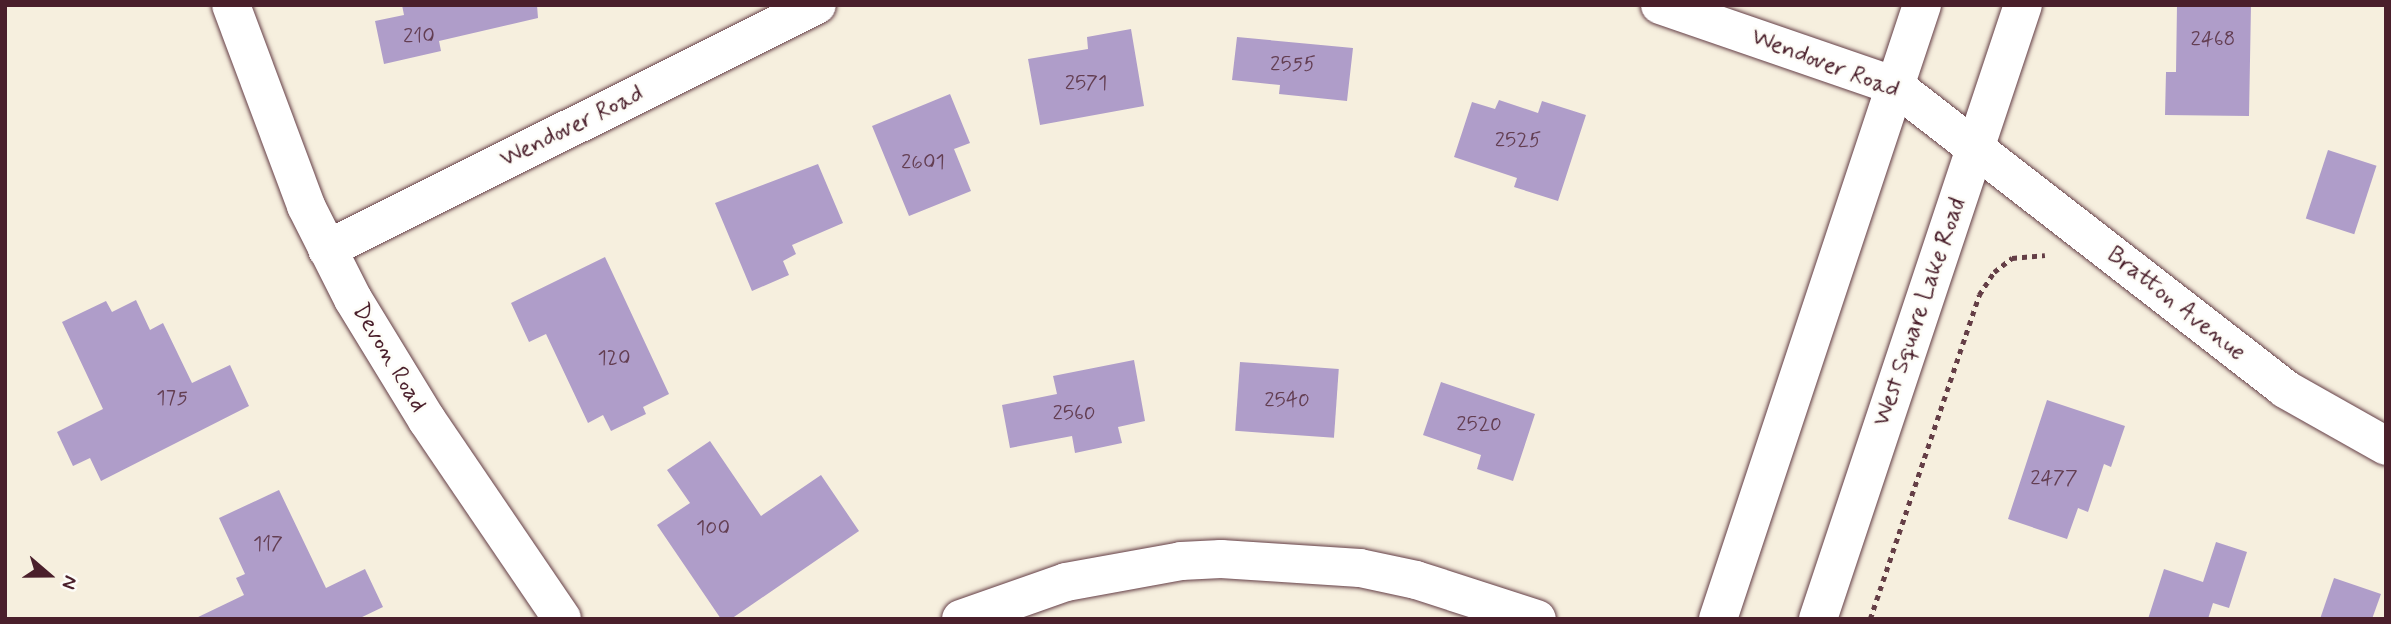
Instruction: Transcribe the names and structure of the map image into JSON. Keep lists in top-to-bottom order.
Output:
{
  "streets": {
    "main road": [
      "Wendover Road",
      "Bratton Avenue",
      "West Square Lake Road",
      "Devon Road"
    ]
  },
  "crossings": [
    ["Wendover Road", "Bratton Avenue"],
    ["Wendover Road", "West Square Lake Road"],
    ["Wendover Road", "Devon Road"],
    ["Bratton Avenue", "West Square Lake Road"]
  ],
  "house_numbers": [
    "210",
    "2468",
    "2555",
    "2571",
    "2525",
    "2601",
    "120",
    "175",
    "2540",
    "2560",
    "2520",
    "2477",
    "100",
    "117"
  ],
  "north": "right"
}
